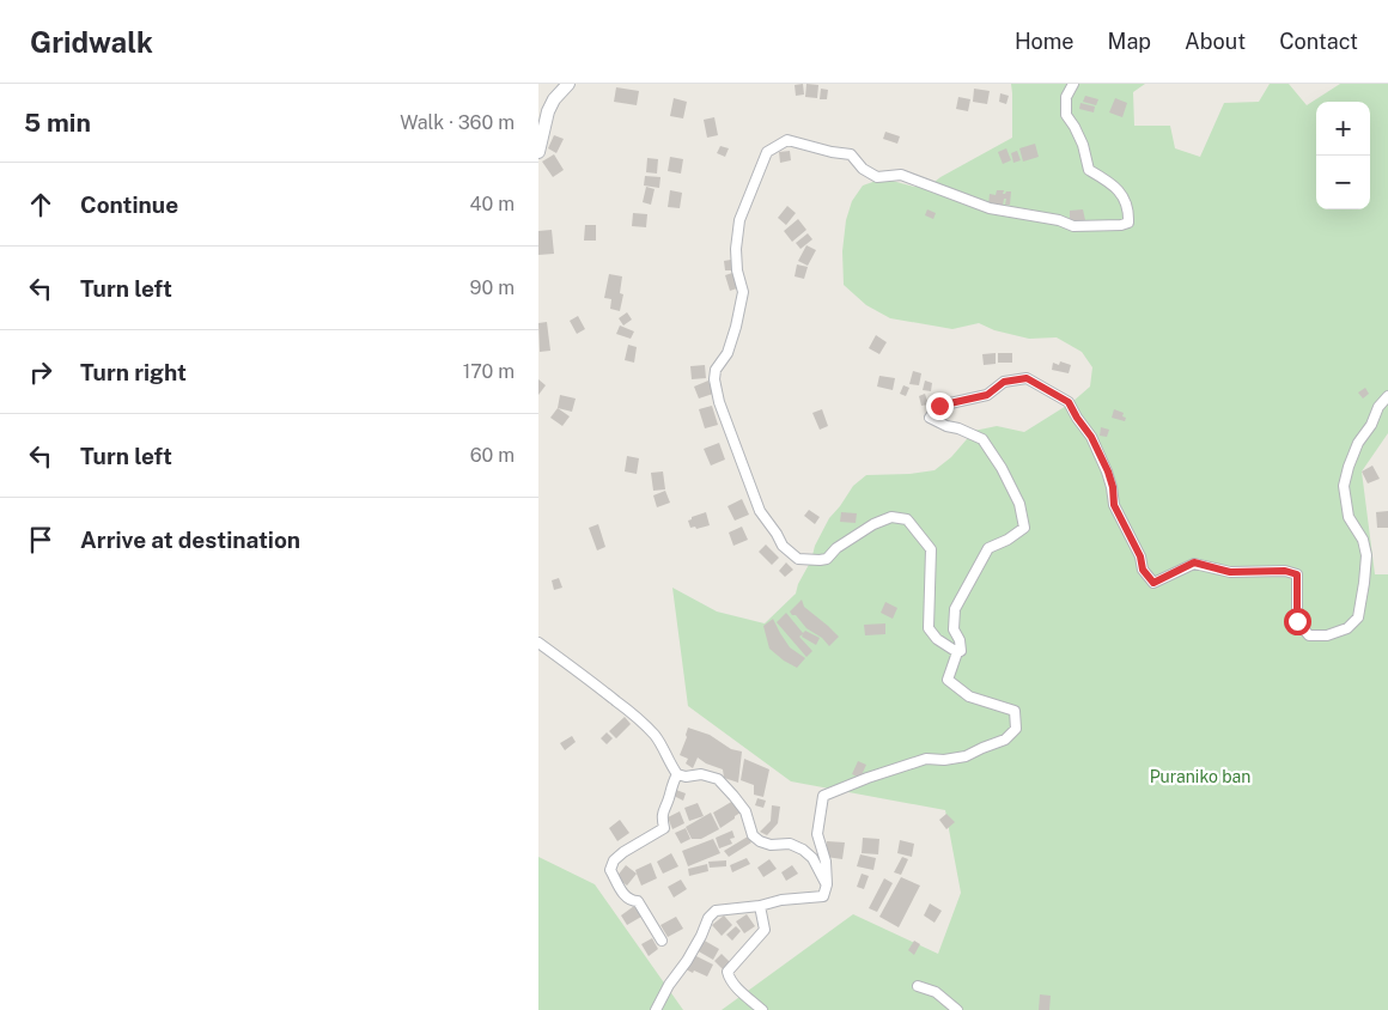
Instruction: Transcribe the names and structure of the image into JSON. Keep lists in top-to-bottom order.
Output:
{
  "parks": ["Puraniko ban"],
  "page": {
    "header": "Gridwalk",
    "nav": [
      "Home",
      "Map",
      "About",
      "Contact"
    ],
    "heading": ["5 min", "Walk · 360 m"],
    "map_buttons": ["+", "−"],
    "list": [
      ["Continue", "40 m"],
      ["Turn left", "90 m"],
      ["Turn right", "170 m"],
      ["Turn left", "60 m"],
      "Arrive at destination"
    ]
  }
}
